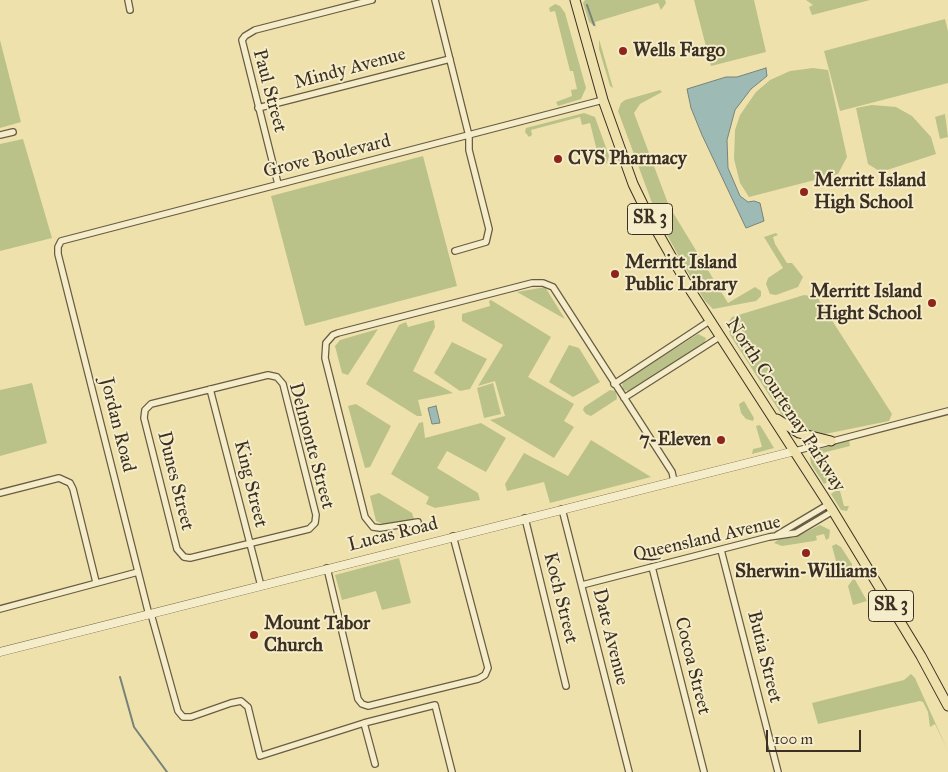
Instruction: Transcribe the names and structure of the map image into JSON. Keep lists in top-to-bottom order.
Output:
{
  "streets": {
    "main road": ["SR 3", "North Courtenay Parkway"],
    "street": [
      "Mindy Avenue",
      "Paul Street",
      "Grove Boulevard",
      "Jordan Road",
      "Delmonte Street",
      "Dunes Street",
      "King Street",
      "Lucas Road",
      "Queensland Avenue",
      "Koch Street",
      "Date Avenue",
      "Butia Street",
      "Cocoa Street"
    ]
  },
  "crossings": [
    ["Mindy Avenue", "Paul Street"],
    ["Paul Street", "Grove Boulevard"],
    ["Grove Boulevard", "North Courtenay Parkway"],
    ["Grove Boulevard", "Jordan Road"],
    ["North Courtenay Parkway", "Lucas Road"],
    ["North Courtenay Parkway", "Queensland Avenue"],
    ["Jordan Road", "Lucas Road"],
    ["Delmonte Street", "Dunes Street"],
    ["Delmonte Street", "King Street"],
    ["Dunes Street", "King Street"],
    ["King Street", "Lucas Road"],
    ["Lucas Road", "Koch Street"],
    ["Lucas Road", "Date Avenue"],
    ["Queensland Avenue", "Date Avenue"],
    ["Queensland Avenue", "Butia Street"],
    ["Queensland Avenue", "Cocoa Street"]
  ],
  "places": [
    "Wells Fargo",
    "CVS Pharmacy",
    "Merritt Island High School",
    "Merritt Island Public Library",
    "Merritt Island Hight School",
    "7-Eleven",
    "Sherwin-Williams",
    "Mount Tabor Church"
  ],
  "scale_bar": "100 m"
}
